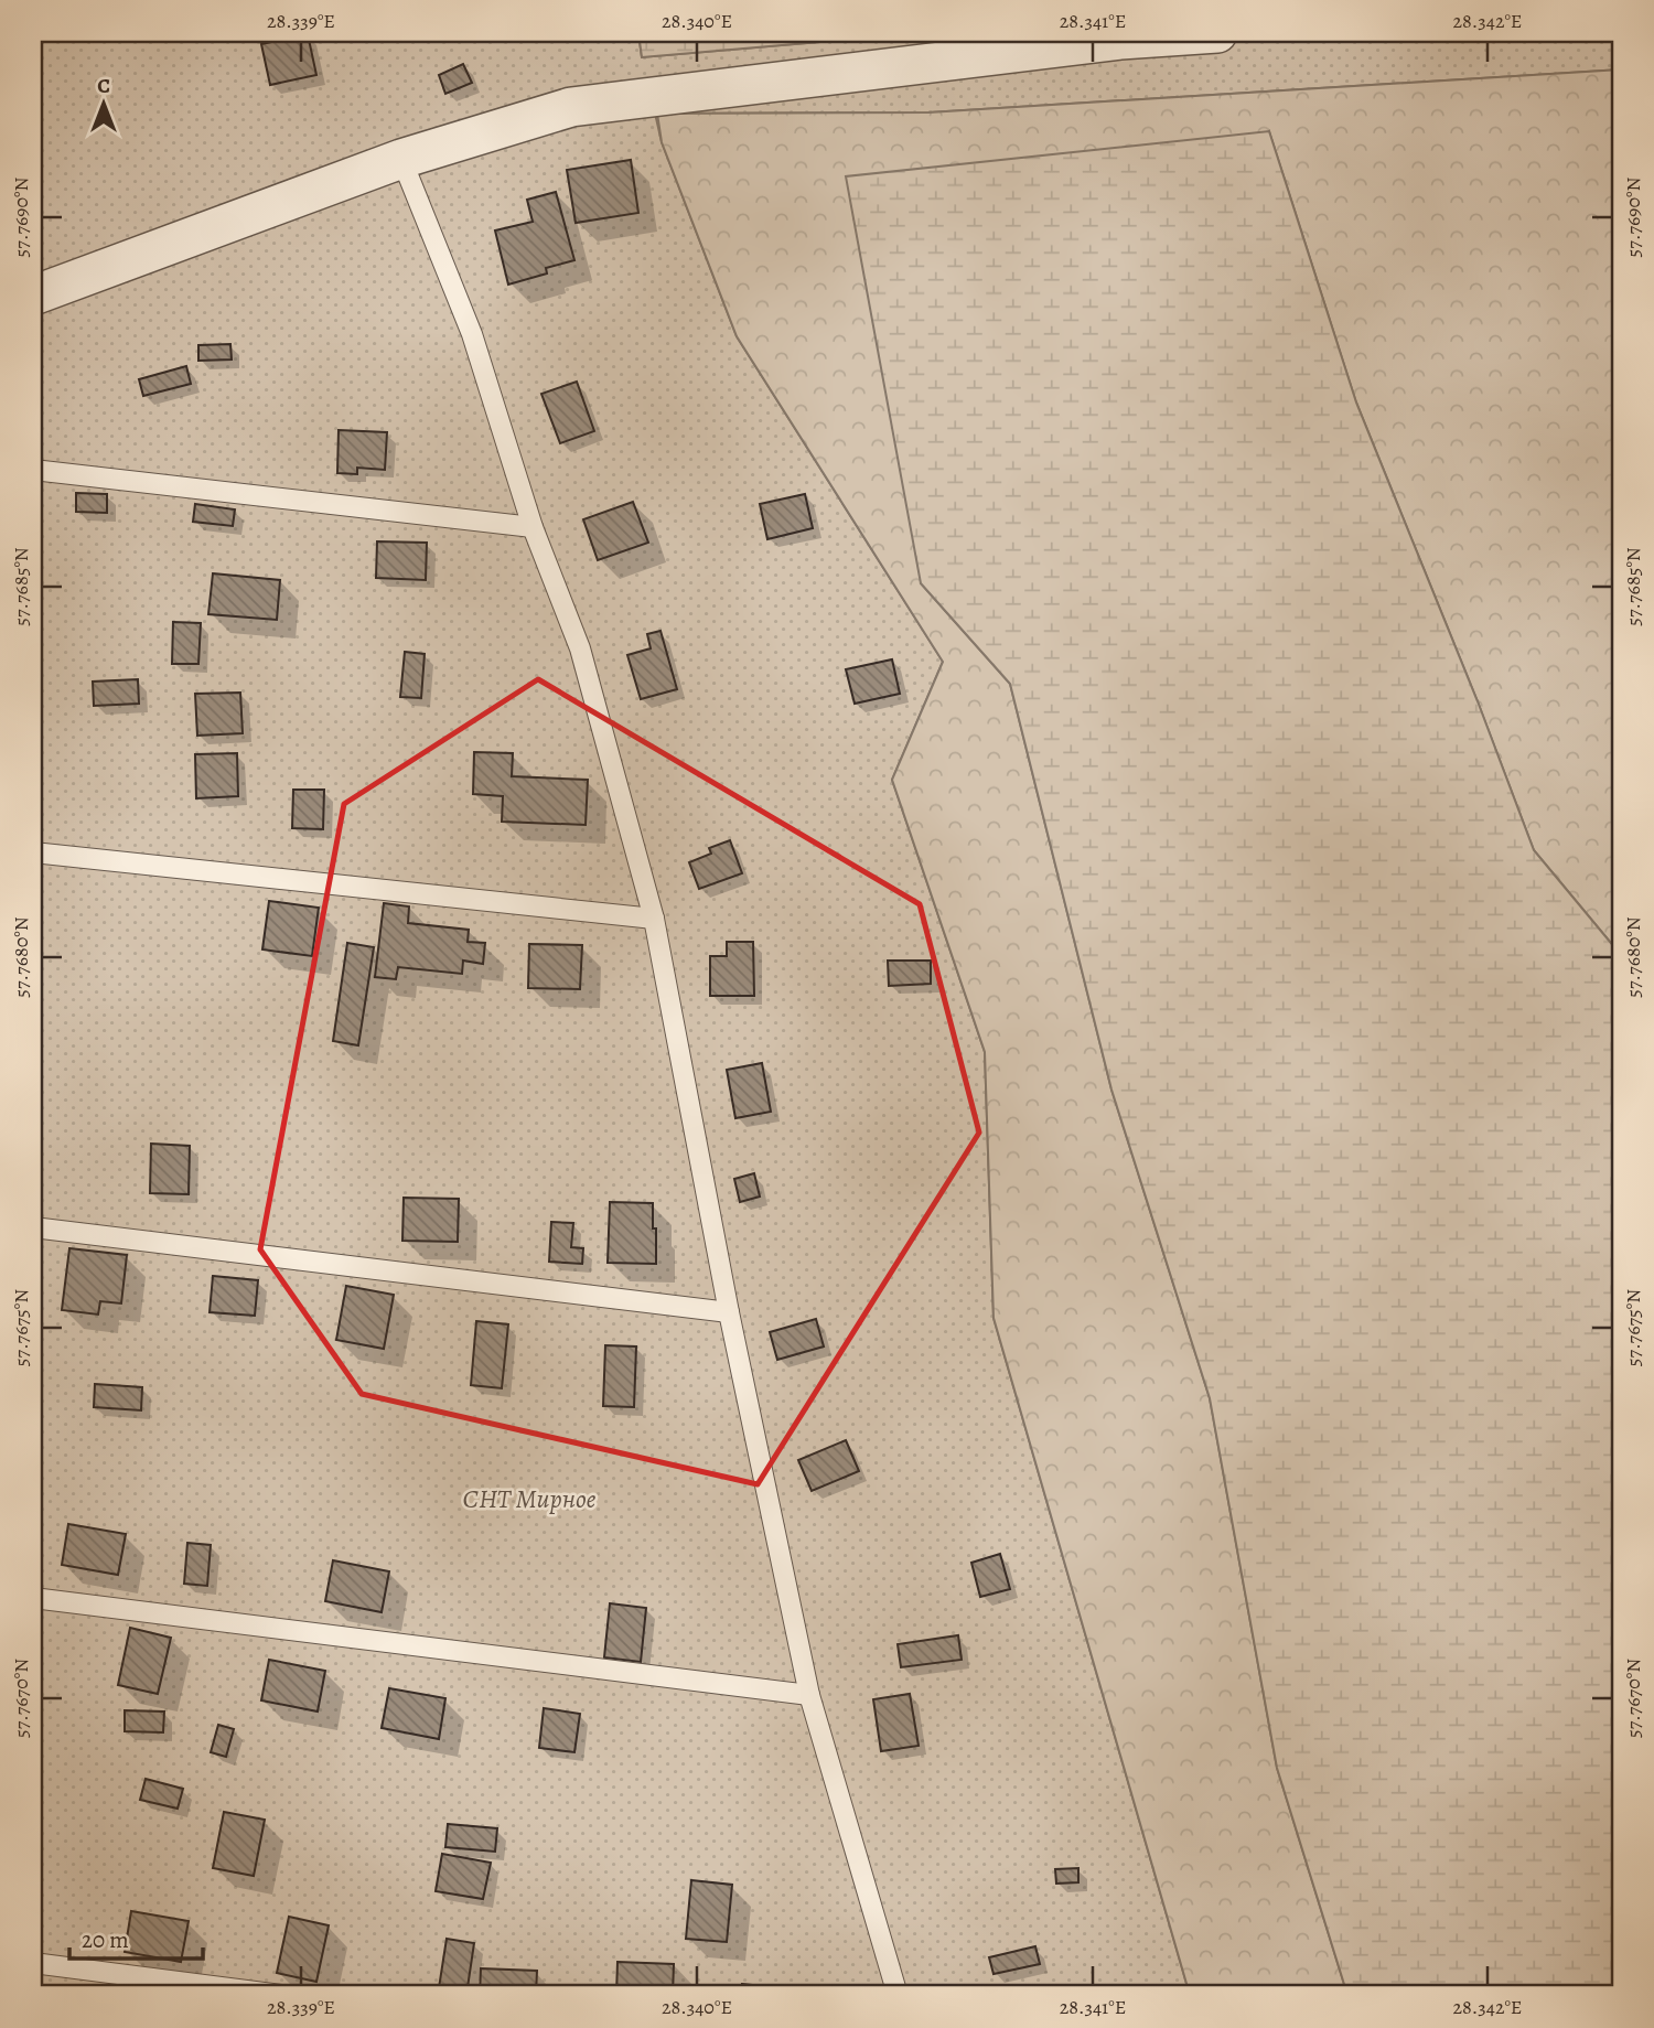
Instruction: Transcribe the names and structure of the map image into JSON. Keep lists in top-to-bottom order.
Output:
{
  "parks": ["СНТ Мирное"],
  "scale_bar": "20 m",
  "north": "top",
  "coordinates": [
    "28.339°E",
    "28.340°E",
    "28.341°E",
    "28.342°E",
    "57.7690°N",
    "57.7685°N",
    "57.7680°N",
    "57.7675°N",
    "57.7670°N"
  ]
}
